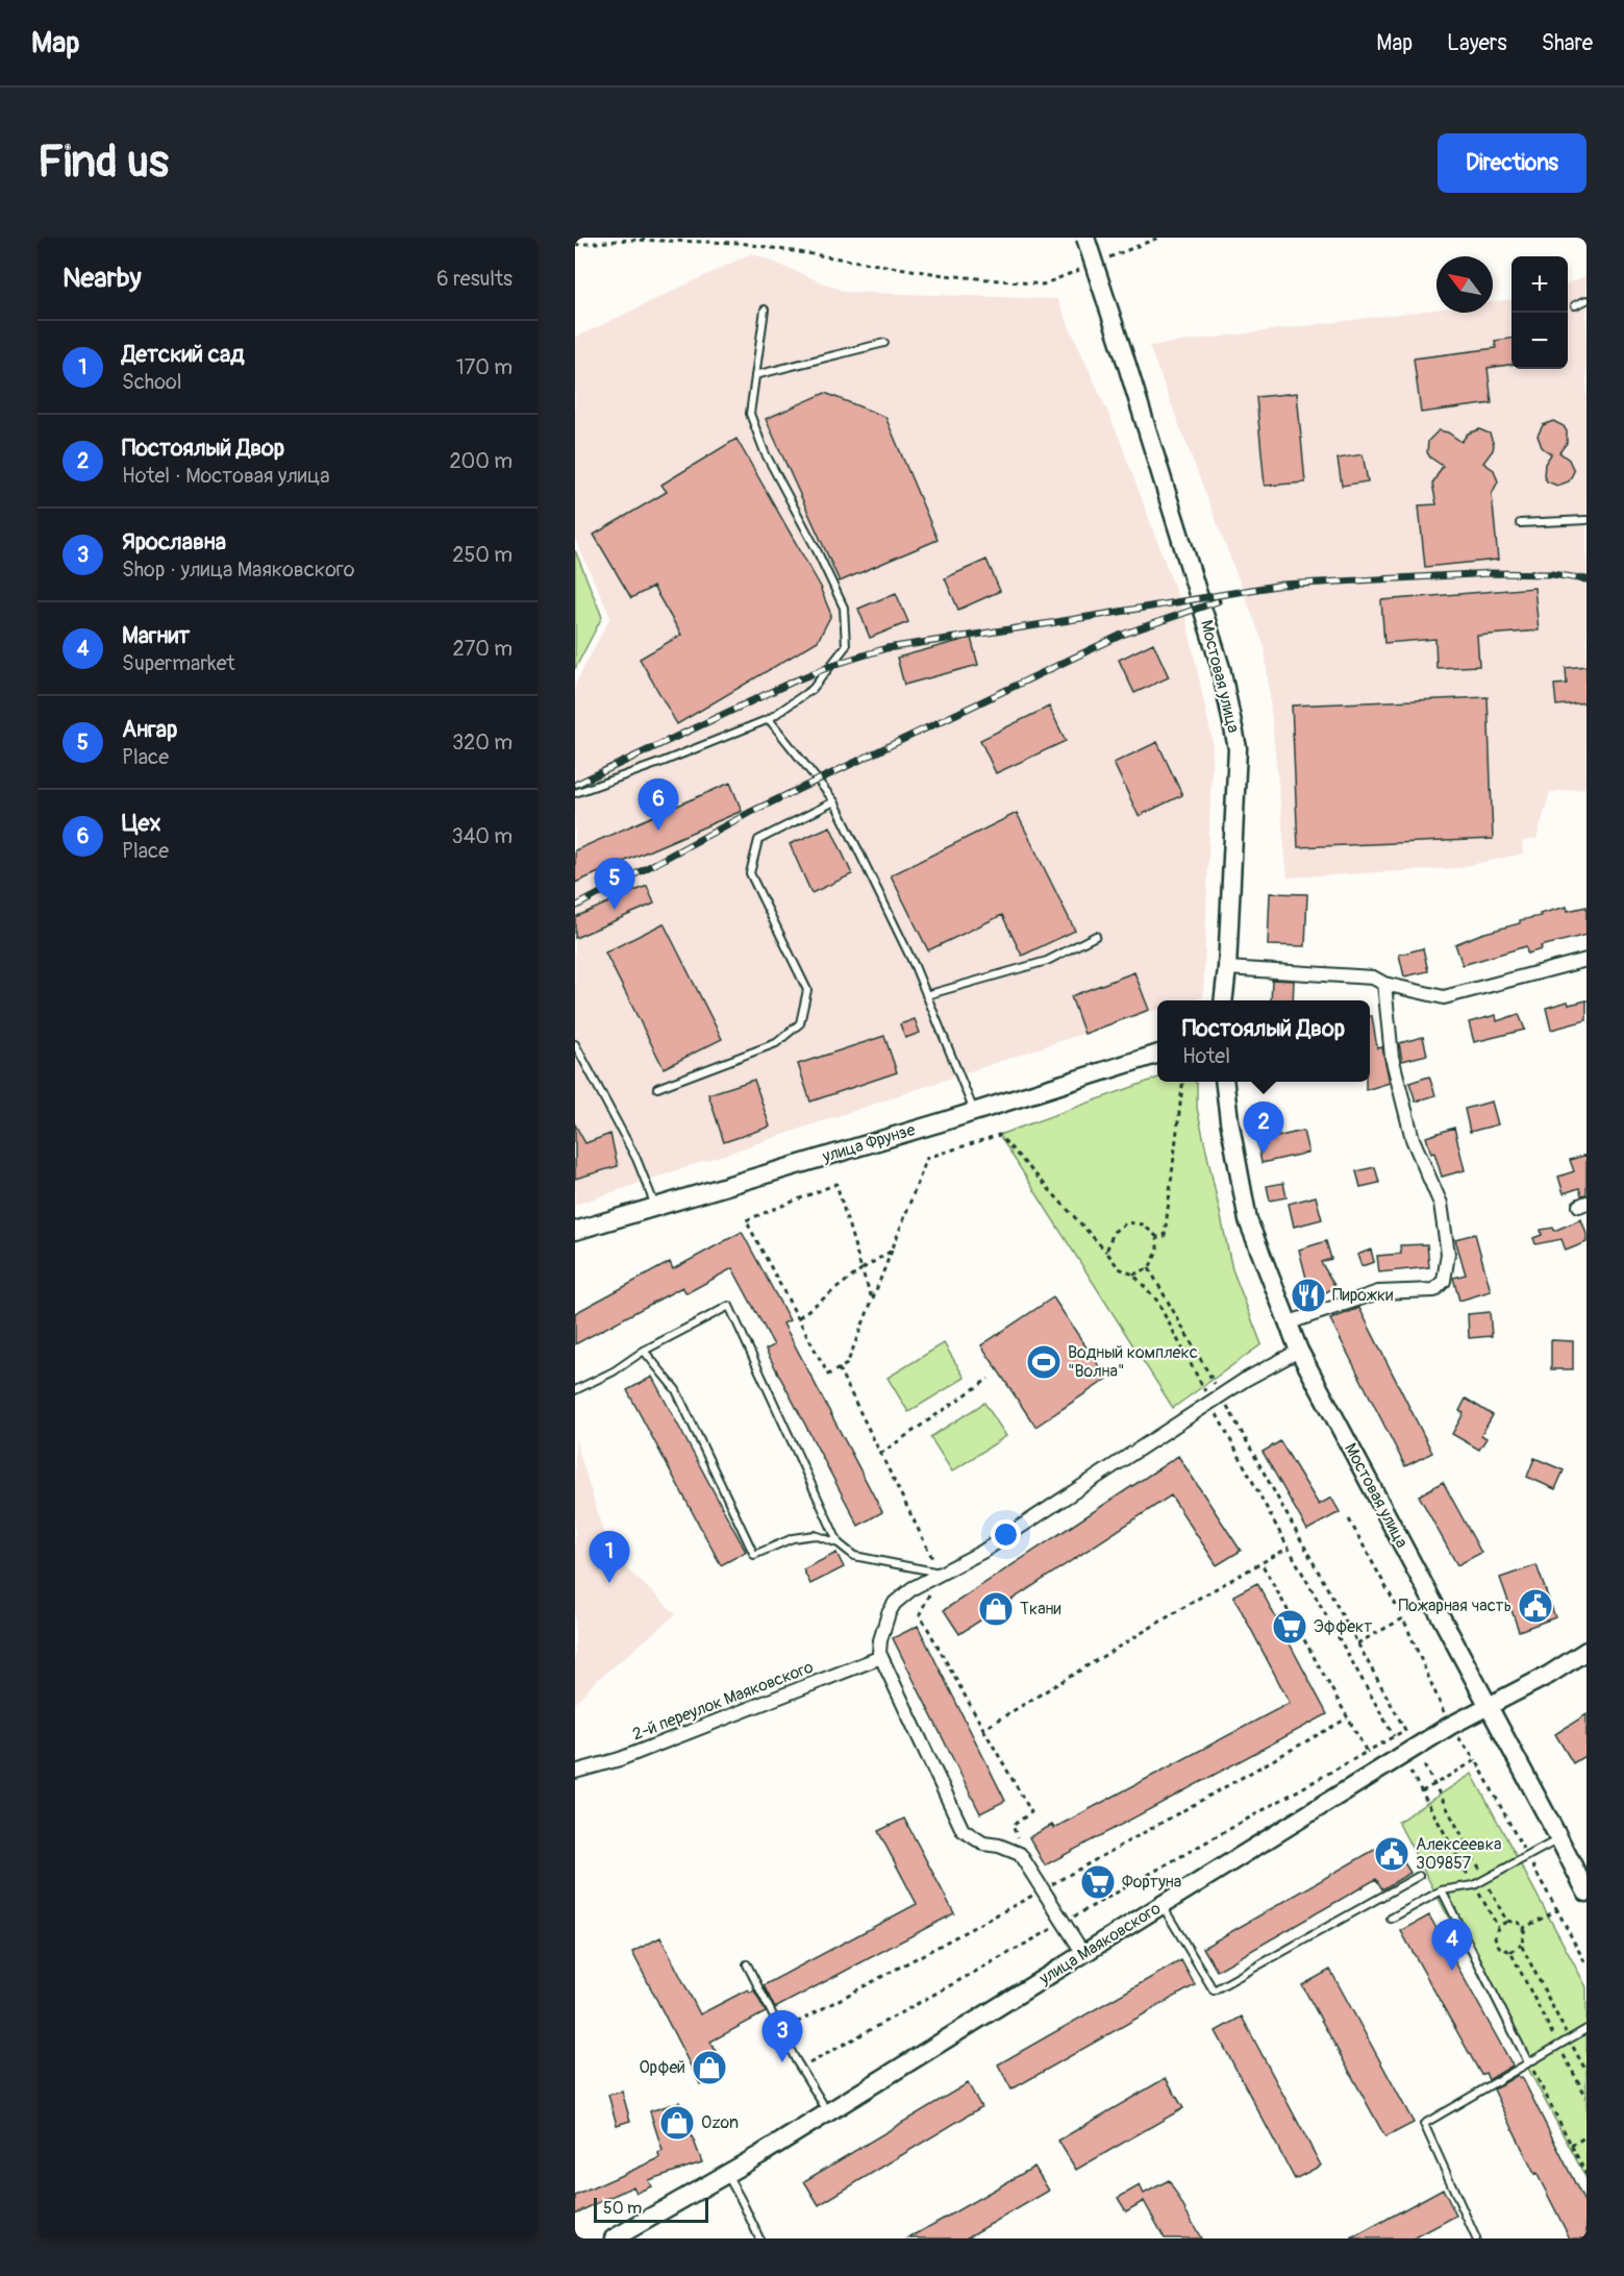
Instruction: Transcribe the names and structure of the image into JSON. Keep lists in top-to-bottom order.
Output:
{
  "streets": {
    "street": [
      "Мостовая улица",
      "улица Фрунзе",
      "2-й переулок Маяковского",
      "улица Маяковского"
    ]
  },
  "crossings": [
    ["Мостовая улица", "улица Маяковского"]
  ],
  "places": {
    "restaurant": ["Пирожки"],
    "sports": ["Водный комплекс \"Волна\""],
    "public building": ["Пожарная часть", "Алексеевка 309857"],
    "shop": ["Ткани", "Орфей", "Ozon"],
    "supermarket": ["Эффект", "Фортуна"]
  },
  "scale_bar": "50 m",
  "north": "top left",
  "page": {
    "header": "Map",
    "nav": ["Map", "Layers", "Share"],
    "buttons": "Directions",
    "title": "Find us",
    "heading": ["Nearby", "6 results"],
    "map_buttons": ["+", "−"],
    "list": [
      {
        "mark": "1",
        "name": "Детский сад",
        "note": "School",
        "value": "170 m"
      },
      {
        "mark": "2",
        "name": "Постоялый Двор",
        "note": "Hotel · Мостовая улица",
        "value": "200 m"
      },
      {
        "mark": "3",
        "name": "Ярославна",
        "note": "Shop · улица Маяковского",
        "value": "250 m"
      },
      {
        "mark": "4",
        "name": "Магнит",
        "note": "Supermarket",
        "value": "270 m"
      },
      {
        "mark": "5",
        "name": "Ангар",
        "note": "Place",
        "value": "320 m"
      },
      {
        "mark": "6",
        "name": "Цех",
        "note": "Place",
        "value": "340 m"
      }
    ],
    "pins": [
      "6",
      "5",
      "2",
      "1",
      "4",
      "3"
    ],
    "popup": ["Постоялый Двор", "Hotel"],
    "scale": "50 m"
  }
}
